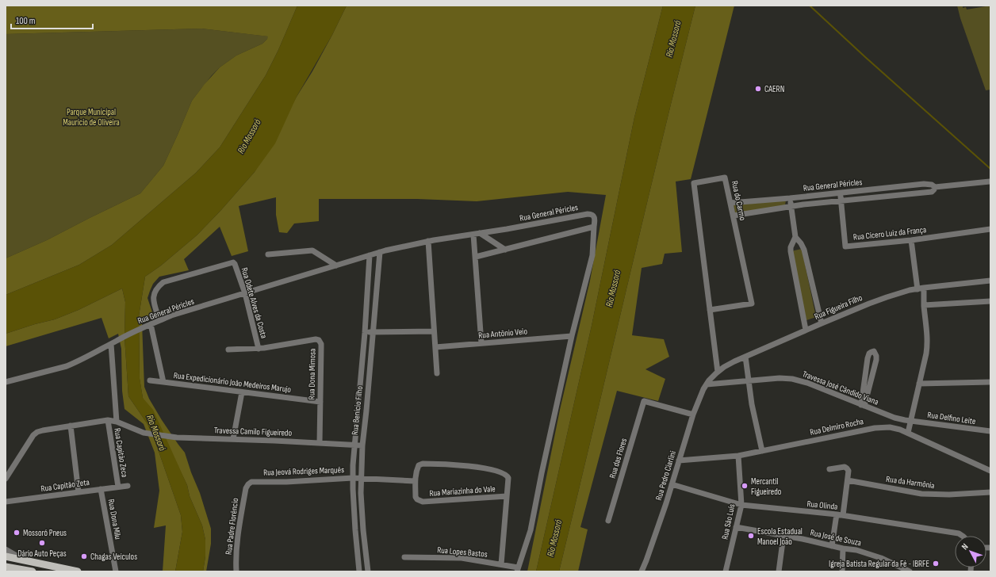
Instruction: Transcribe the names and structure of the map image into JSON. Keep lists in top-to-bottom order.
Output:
{
  "streets": {
    "street": [
      "Rua General Péricles",
      "Rua do Carmo",
      "Rua Cícero Luiz da França",
      "Rua Odete Alves da Costa",
      "Rua Figueira Filho",
      "Rua Antônio Veio",
      "Rua Dona Mimosa",
      "Rua Expedicionário João Medeiros Marujo",
      "Travessa José Cândido Viana",
      "Rua Benício Filho",
      "Rua Delfino Leite",
      "Rua Delmiro Rocha",
      "Travessa Camilo Figueiredo",
      "Rua Capitão Zeca",
      "Rua das Flores",
      "Rua Jeová Rodriges Marquês",
      "Rua Pedro Ciarlini",
      "Rua da Harmônia",
      "Rua Capitão Zeta",
      "Rua Mariazinha do Vale",
      "Rua Olinda",
      "Rua Dona Milu",
      "Rua São Luís",
      "Rua Padre Florêncio",
      "Rua José de Souza",
      "Rua Lopes Bastos"
    ]
  },
  "crossings": [
    ["Rua General Péricles", "Rua do Carmo"],
    ["Rua General Péricles", "Rua Cícero Luiz da França"],
    ["Rua General Péricles", "Rua Odete Alves da Costa"],
    ["Rua General Péricles", "Rua Expedicionário João Medeiros Marujo"],
    ["Rua General Péricles", "Rua Benício Filho"],
    ["Rua do Carmo", "Rua Figueira Filho"],
    ["Rua Odete Alves da Costa", "Rua Dona Mimosa"],
    ["Rua Figueira Filho", "Travessa José Cândido Viana"],
    ["Rua Figueira Filho", "Rua Pedro Ciarlini"],
    ["Rua Dona Mimosa", "Rua Expedicionário João Medeiros Marujo"],
    ["Rua Dona Mimosa", "Travessa Camilo Figueiredo"],
    ["Travessa José Cândido Viana", "Rua Delfino Leite"],
    ["Travessa José Cândido Viana", "Rua Pedro Ciarlini"],
    ["Rua Benício Filho", "Travessa Camilo Figueiredo"],
    ["Rua Benício Filho", "Rua Jeová Rodriges Marquês"],
    ["Rua Delmiro Rocha", "Rua Pedro Ciarlini"],
    ["Rua Delmiro Rocha", "Rua São Luís"],
    ["Travessa Camilo Figueiredo", "Rua Capitão Zeca"],
    ["Rua Capitão Zeca", "Rua Capitão Zeta"],
    ["Rua das Flores", "Rua Pedro Ciarlini"],
    ["Rua Jeová Rodriges Marquês", "Rua Mariazinha do Vale"],
    ["Rua Jeová Rodriges Marquês", "Rua Padre Florêncio"],
    ["Rua Pedro Ciarlini", "Rua Olinda"],
    ["Rua Capitão Zeta", "Rua Dona Milu"],
    ["Rua Olinda", "Rua São Luís"],
    ["Rua São Luís", "Rua José de Souza"]
  ],
  "water": ["Rio Mossoró"],
  "parks": ["Parque Municipal Maurício de Oliveira"],
  "places": [
    "CAERN",
    "Mercantil Figueiredo",
    "Mossoró Pneus",
    "Escola Estadual Manoel João",
    "Dário Auto Peças",
    "Chagas Veículos",
    "Igreja Batista Regular da Fé - IBRFE"
  ],
  "scale_bar": "100 m",
  "north": "top left"
}
